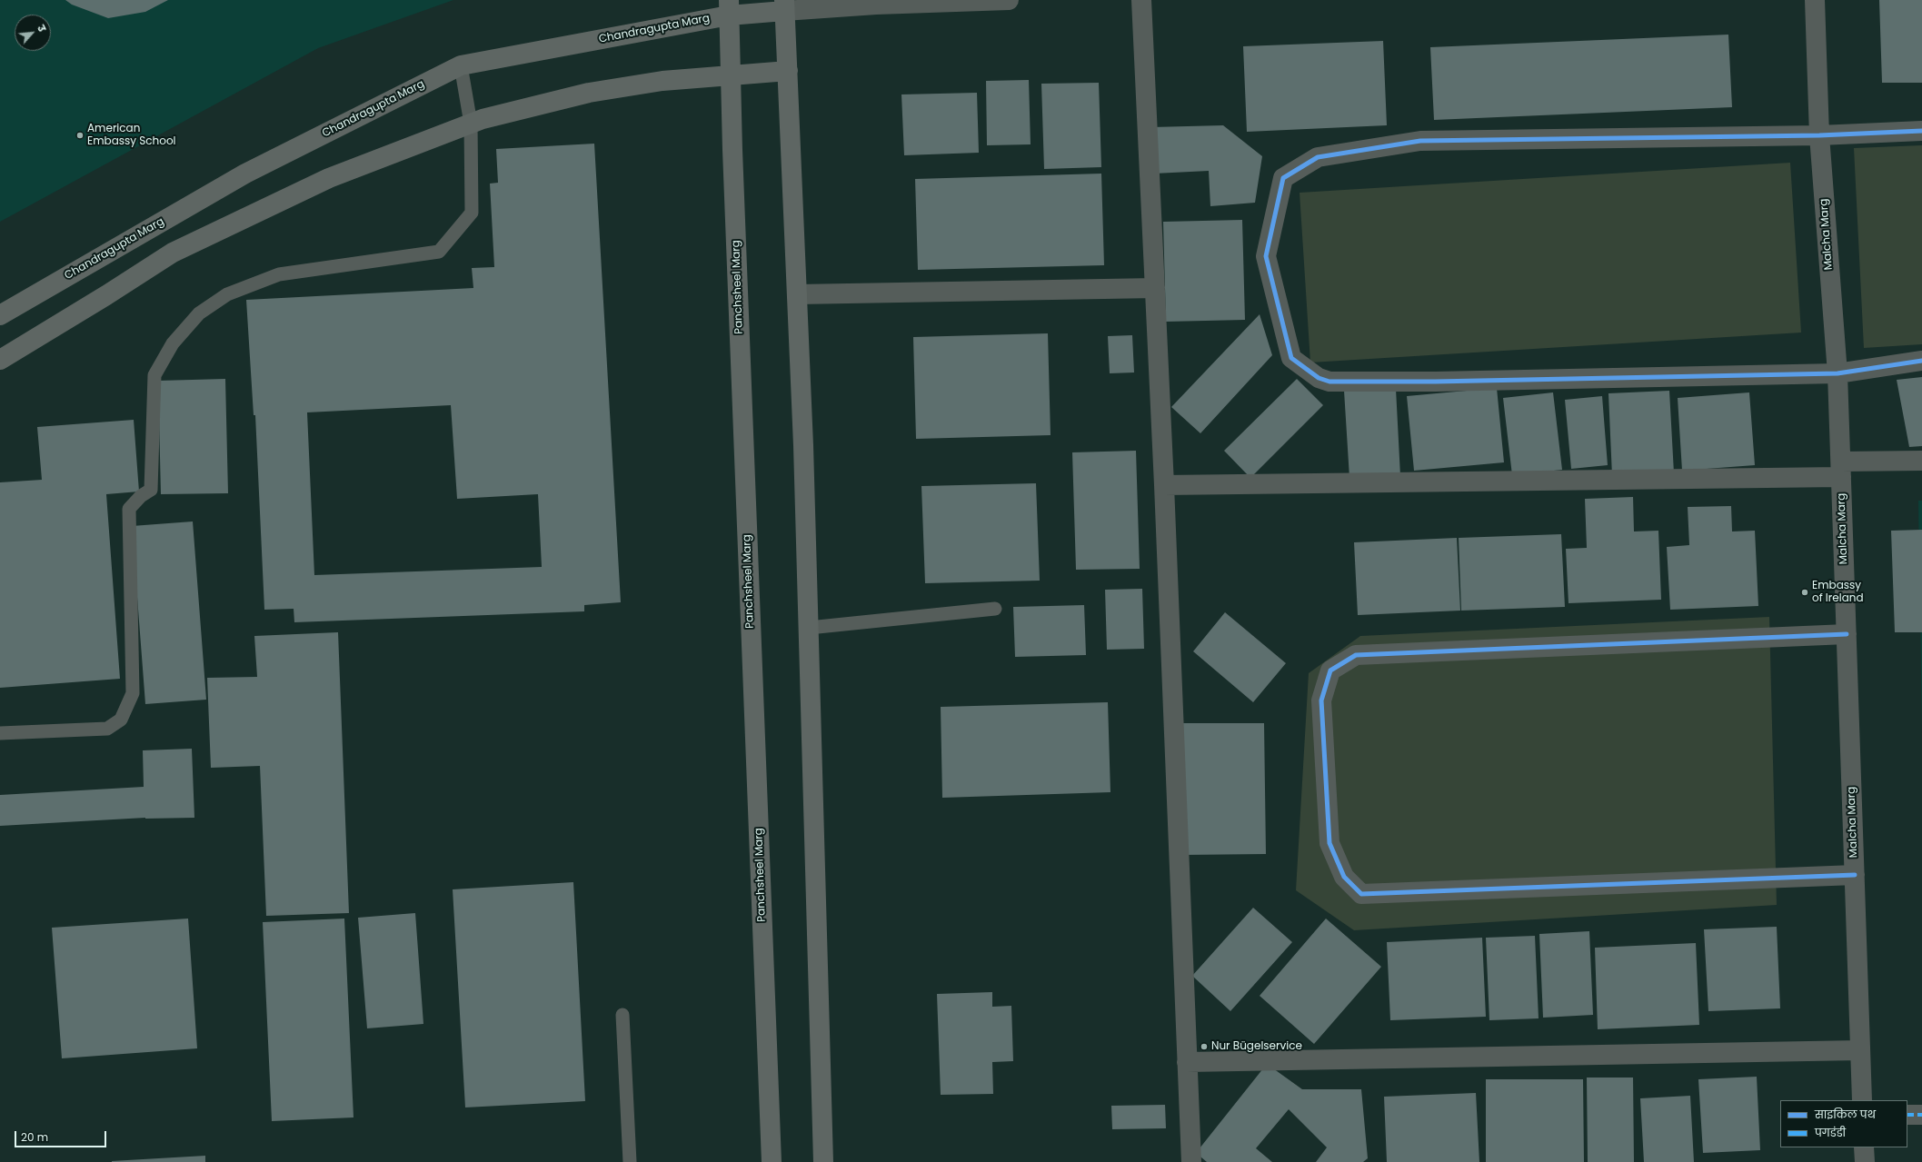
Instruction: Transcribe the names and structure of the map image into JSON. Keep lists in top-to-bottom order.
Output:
{
  "streets": {
    "main road": ["Chandragupta Marg", "Panchsheel Marg"],
    "street": ["Malcha Marg"]
  },
  "crossings": [
    ["Chandragupta Marg", "Panchsheel Marg"]
  ],
  "places": ["American Embassy School", "Embassy of Ireland", "Nur Bügelservice"],
  "legend": ["साइकिल पथ", "पगडंडी"],
  "scale_bar": "20 m",
  "north": "top right"
}
